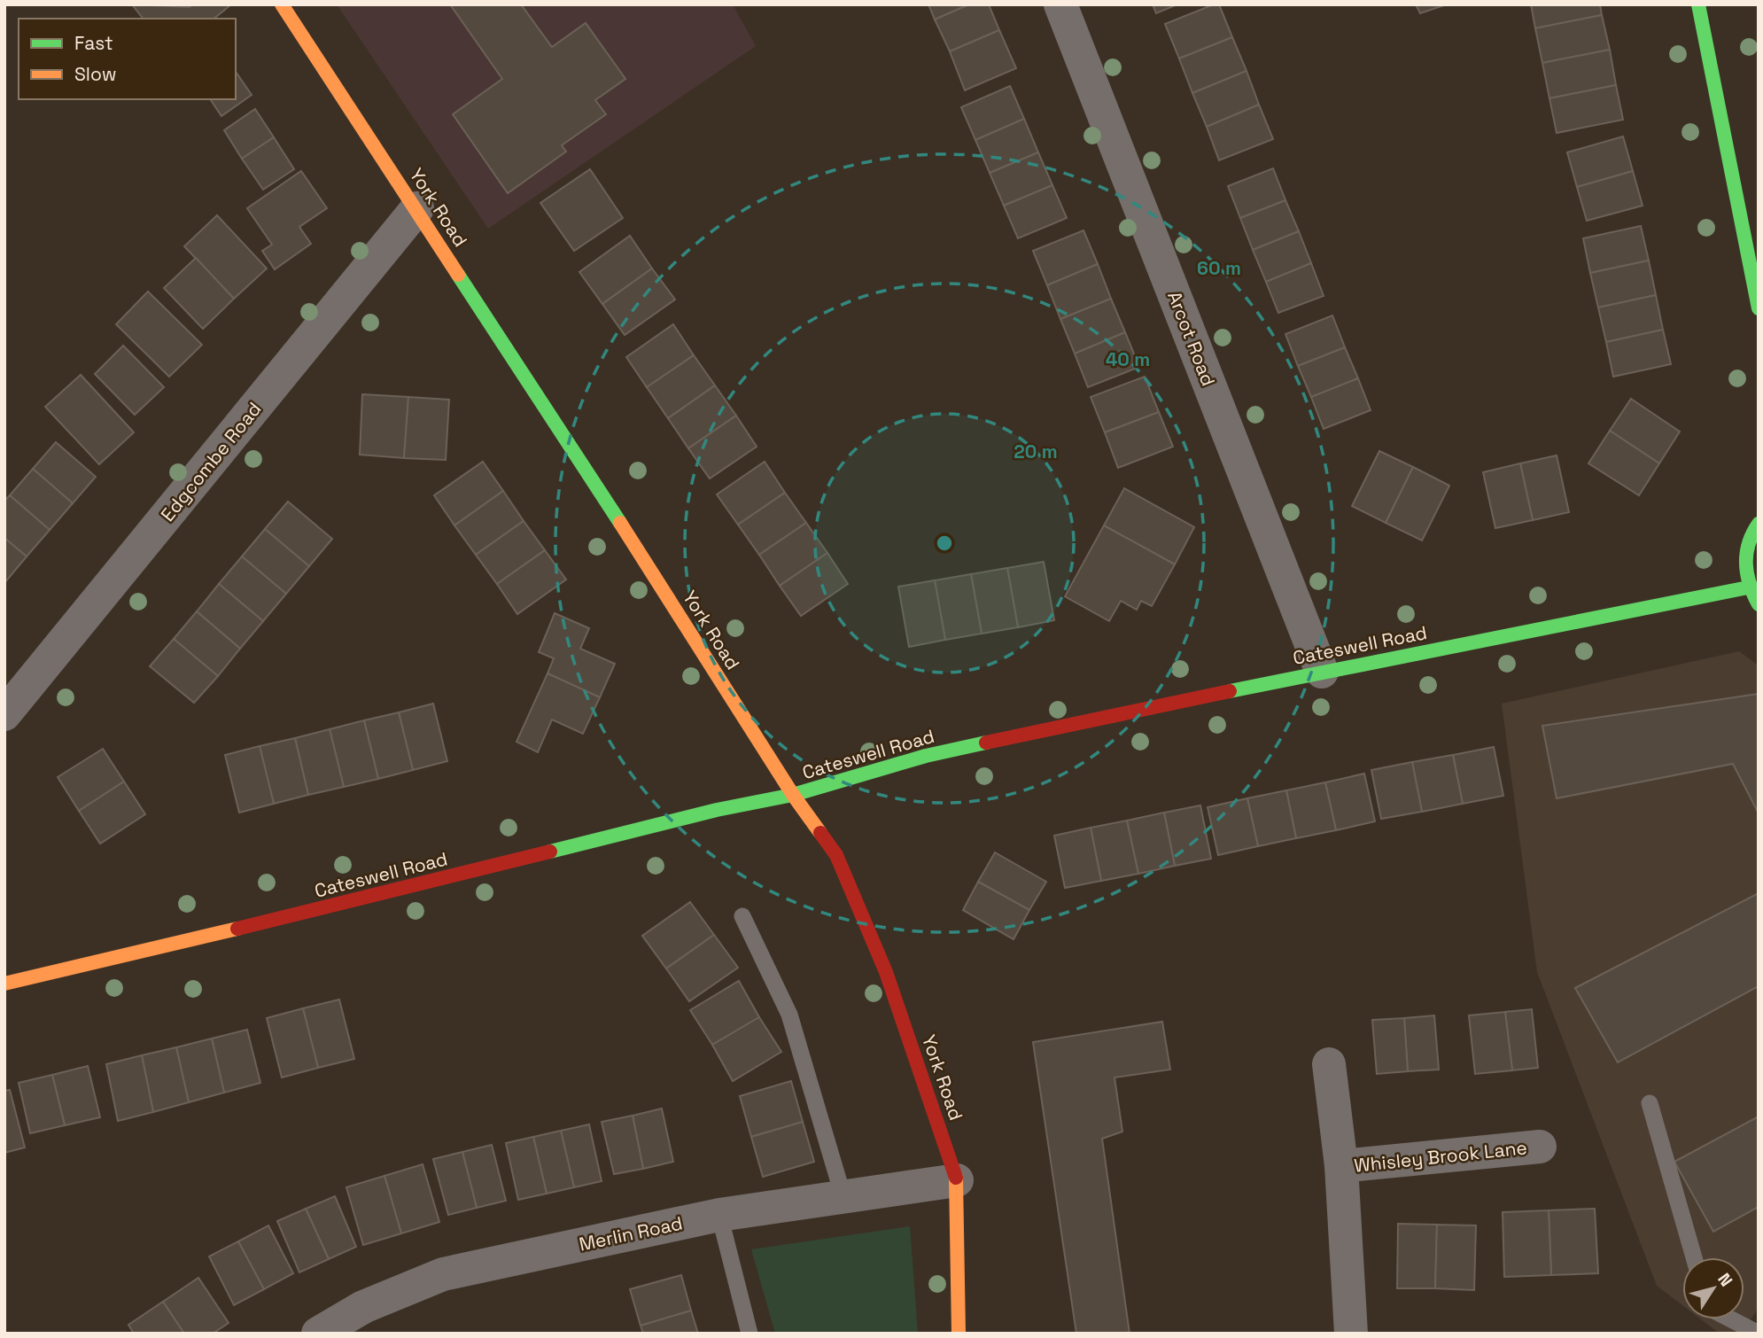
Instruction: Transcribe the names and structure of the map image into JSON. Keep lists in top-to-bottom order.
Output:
{
  "streets": {
    "street": [
      "York Road",
      "Arcot Road",
      "Edgcombe Road",
      "Cateswell Road",
      "Whisley Brook Lane",
      "Merlin Road"
    ]
  },
  "crossings": [
    ["York Road", "Edgcombe Road"],
    ["York Road", "Cateswell Road"],
    ["York Road", "Merlin Road"],
    ["Arcot Road", "Cateswell Road"]
  ],
  "legend": ["Fast", "Slow"],
  "north": "top right",
  "rings": ["60 m", "40 m", "20 m"]
}
